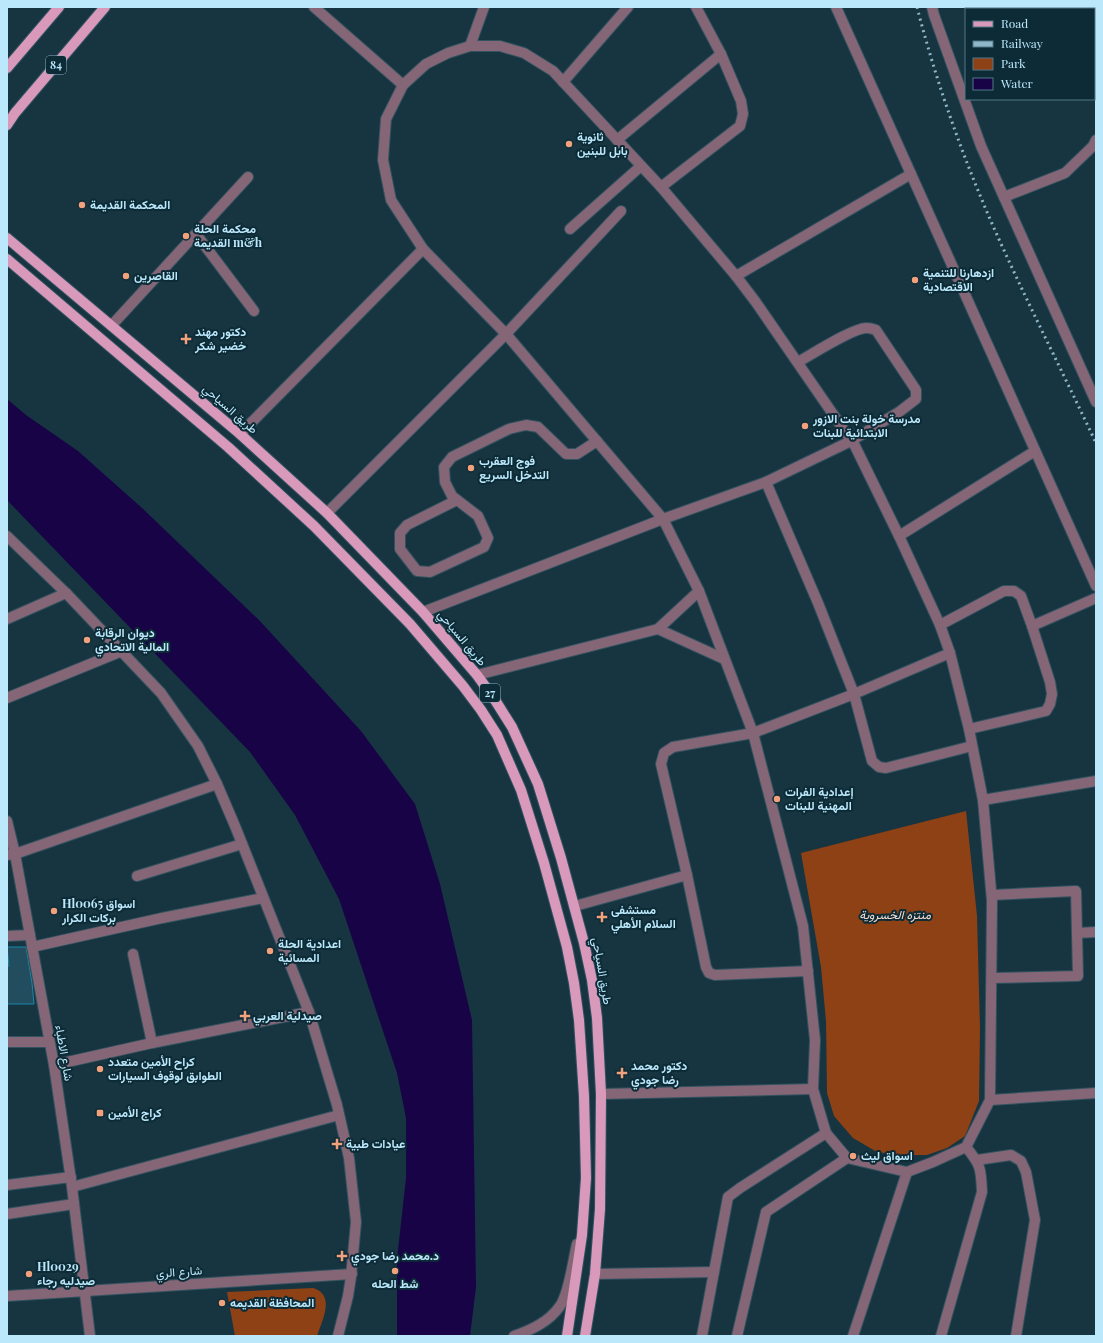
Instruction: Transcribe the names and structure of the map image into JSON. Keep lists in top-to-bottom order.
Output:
{
  "streets": {
    "main road": ["84", "طريق السياحي", "27"],
    "street": ["شارع الاطباء", "شارع الري"]
  },
  "crossings": [
    ["شارع الاطباء", "شارع الري"]
  ],
  "parks": ["منتزه الخسروية"],
  "places": {
    "other": [
      "ثانوية بابل للبنين",
      "المحكمة القديمة",
      "محكمة الحلة القديمة m&h",
      "القاصرين",
      "ازدهارنا للتنمية الاقتصادية",
      "مدرسة خولة بنت الازور الابتدائية للبنات",
      "فوج العقرب التدخل السريع",
      "ديوان الرقابة المالية الاتحادي",
      "إعدادية الفرات المهنية للبنات",
      "Hl0065 اسواق بركات الكرار",
      "اعدادية الحلة المسائية",
      "كراح الأمين متعدد الطوابق لوقوف السيارات",
      "اسواق ليث",
      "شط الحله",
      "Hl0029 صيدليه رجاء",
      "المحافظة القديمه"
    ],
    "health": [
      "دكتور مهند خضير شكر",
      "مستشفى السلام الأهلي",
      "صيدلية العربي",
      "دكتور محمد رضا جودي",
      "عيادات طبية",
      "د.محمد رضا جودي"
    ],
    "transit": ["كراج الأمين"]
  },
  "legend": [
    "Road",
    "Railway",
    "Park",
    "Water"
  ]
}
